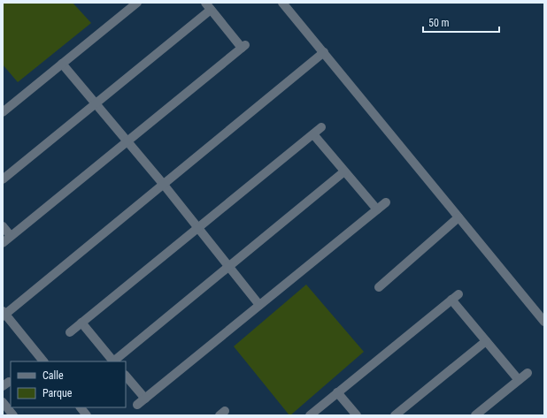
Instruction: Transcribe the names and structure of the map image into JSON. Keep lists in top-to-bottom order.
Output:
{
  "legend": ["Calle", "Parque"],
  "scale_bar": "50 m"
}
